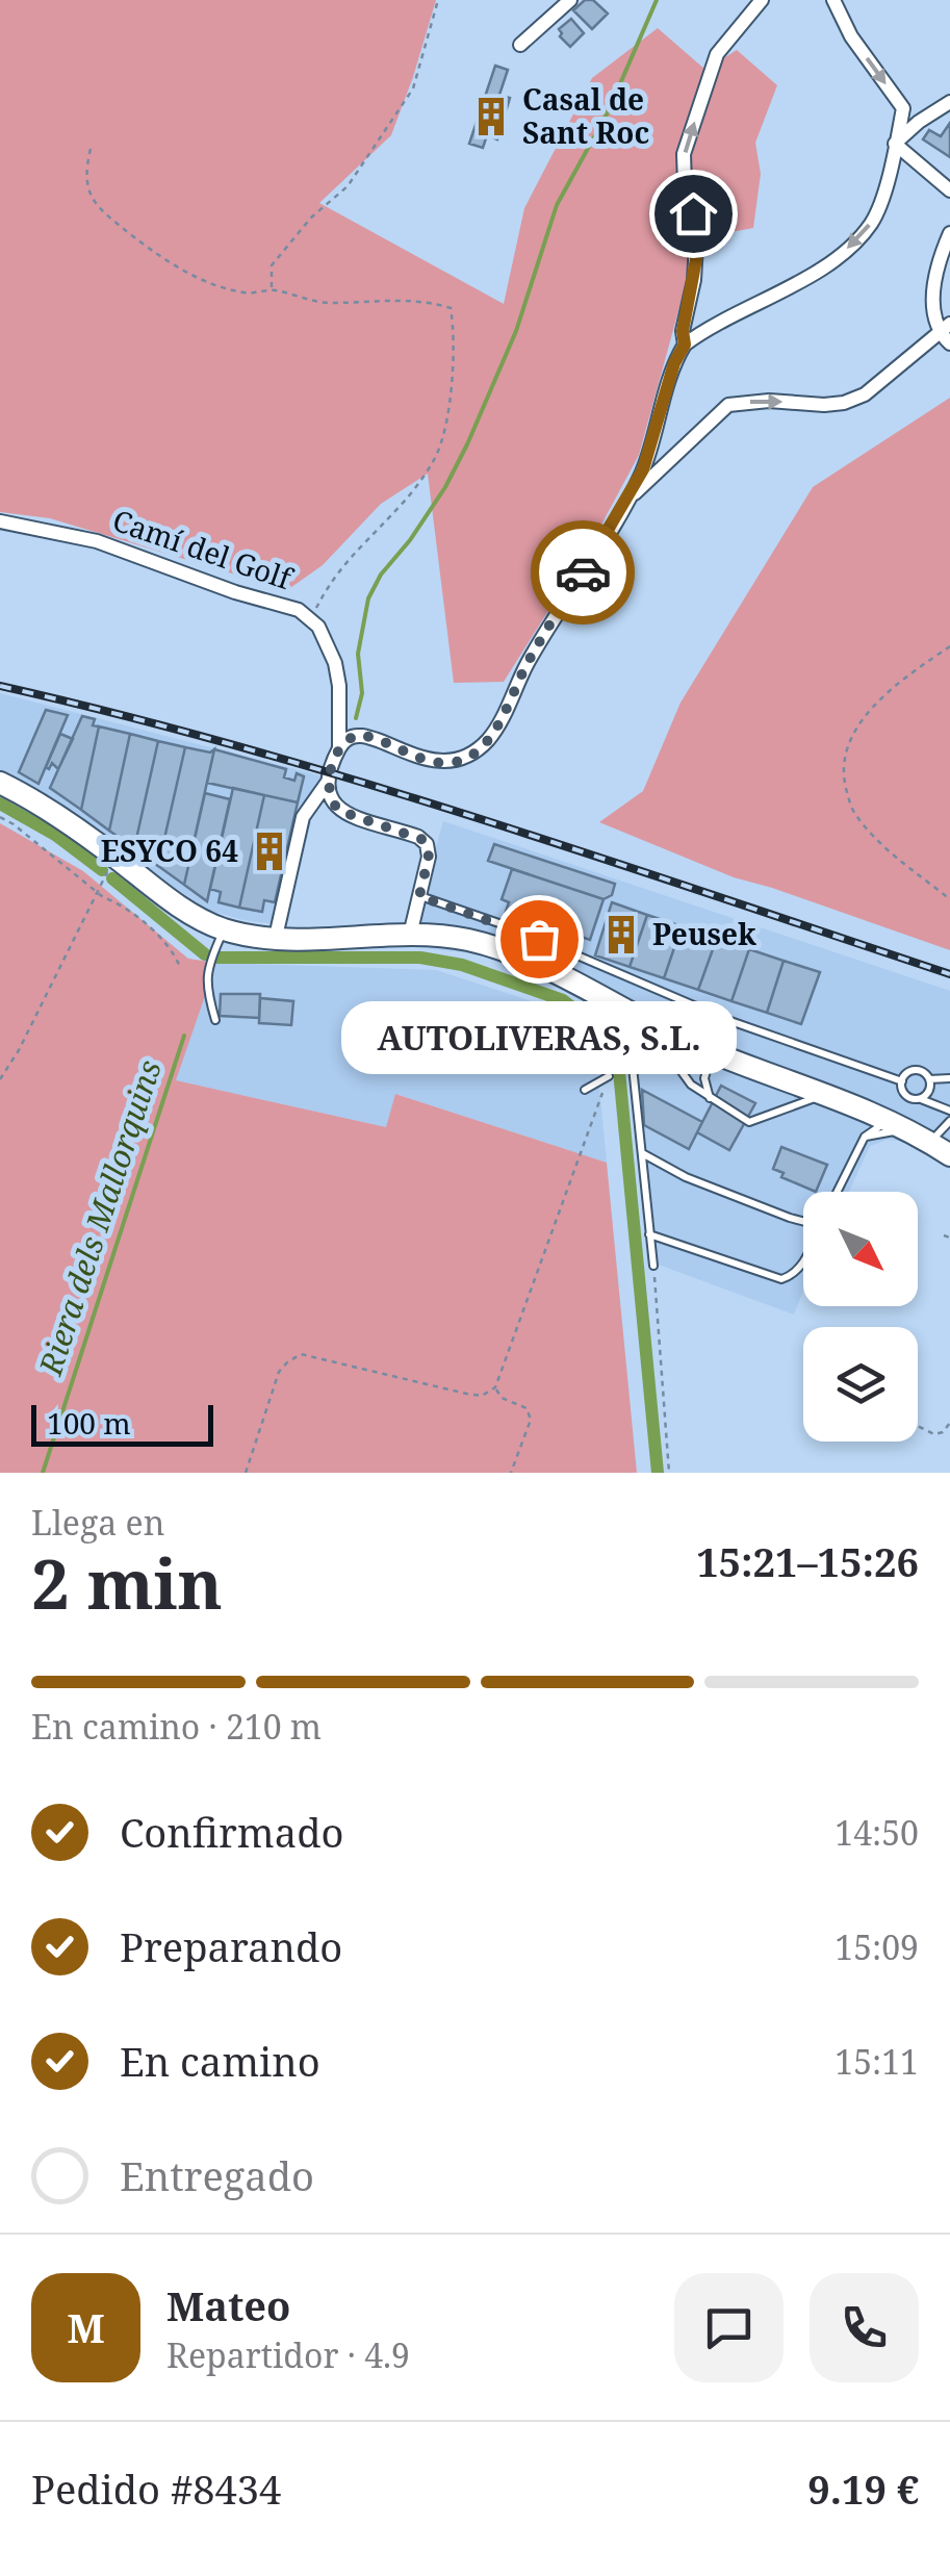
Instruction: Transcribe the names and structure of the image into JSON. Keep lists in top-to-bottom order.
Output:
{
  "streets": {
    "street": ["Camí del Golf"]
  },
  "water": ["Riera dels Mallorquins"],
  "places": {
    "building": ["Casal de Sant Roc", "ESYCO 64", "Peusek"],
    "other": ["AUTOLIVERAS, S.L."]
  },
  "scale_bar": "100 m",
  "north": "bottom right",
  "page": {
    "bubble": "AUTOLIVERAS, S.L.",
    "scale": "100 m",
    "heading": ["2 min", "Llega en", "15:21–15:26"],
    "panel": [
      "Mateo",
      "Repartidor · 4.9",
      "Pedido #8434",
      "9.19 €"
    ],
    "bar": "En camino · 210 m",
    "list": [
      ["Confirmado", "14:50"],
      ["Preparando", "15:09"],
      ["En camino", "15:11"],
      "Entregado"
    ],
    "round": "M"
  }
}
